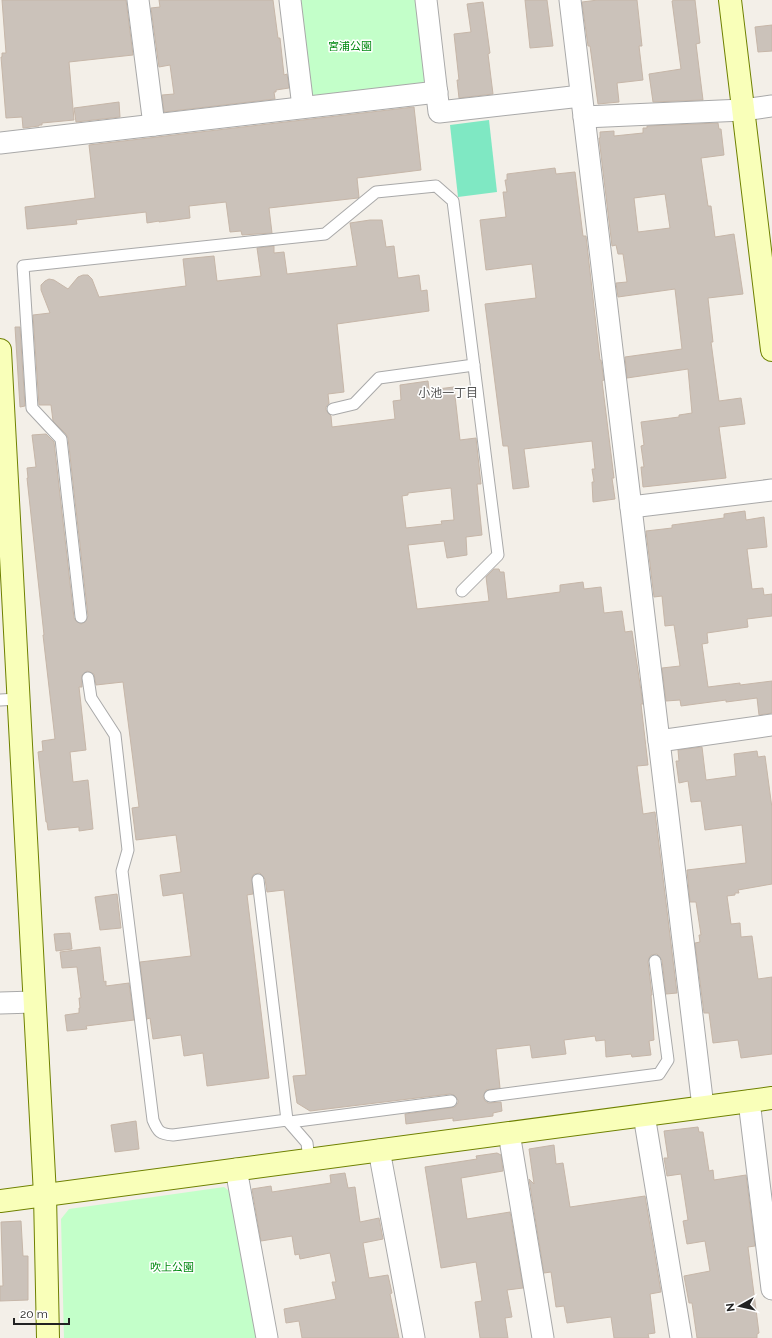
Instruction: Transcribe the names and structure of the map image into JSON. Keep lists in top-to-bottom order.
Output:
{
  "districts": ["小池一丁目"],
  "parks": ["宮浦公園", "吹上公園"],
  "scale_bar": "20 m",
  "north": "left"
}
